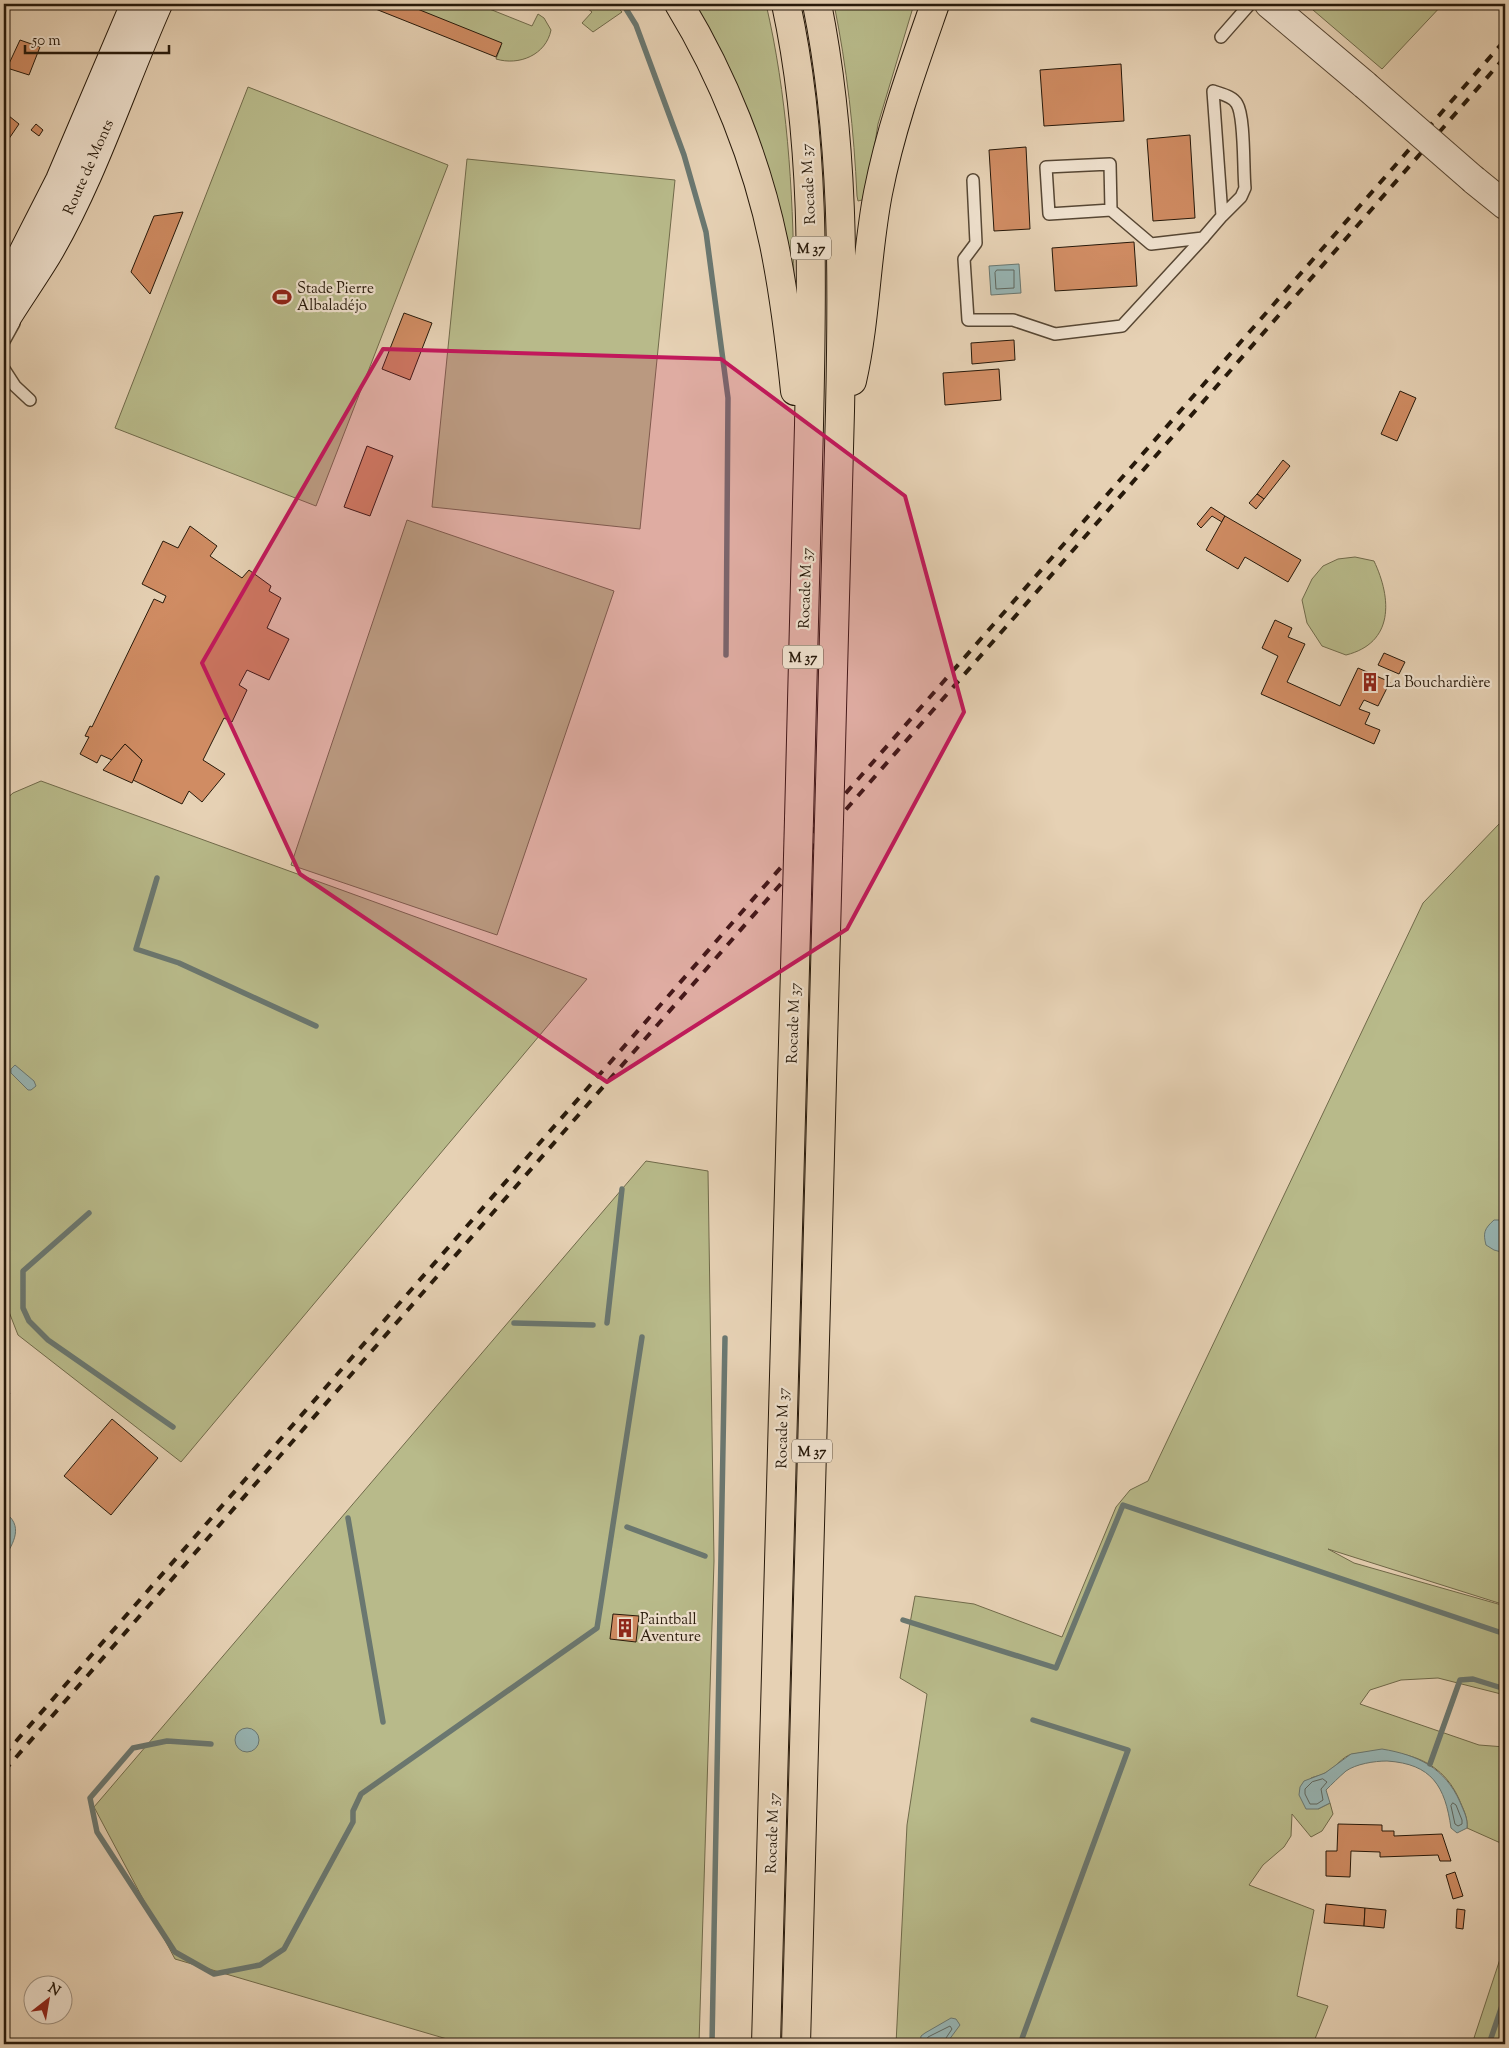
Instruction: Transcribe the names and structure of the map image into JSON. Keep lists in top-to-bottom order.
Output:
{
  "streets": {
    "highway": ["Rocade M 37", "M 37"],
    "main road": ["Route de Monts"]
  },
  "places": {
    "sports": ["Stade Pierre Albaladéjo"],
    "building": ["La Bouchardière", "Paintball Aventure"]
  },
  "scale_bar": "50 m",
  "north": "top right"
}
